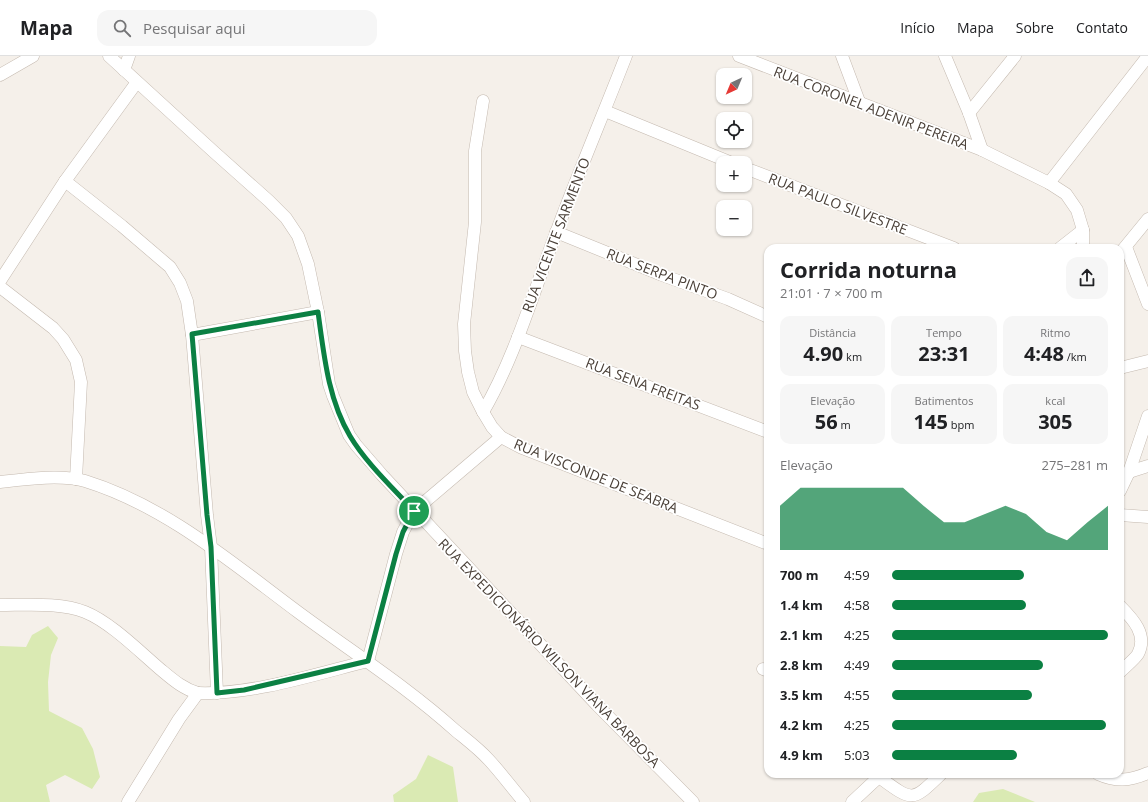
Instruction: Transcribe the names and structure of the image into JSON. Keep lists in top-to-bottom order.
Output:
{
  "streets": {
    "street": [
      "RUA CORONEL ADENIR PEREIRA",
      "RUA PAULO SILVESTRE",
      "RUA VICENTE SARMENTO",
      "RUA SERPA PINTO",
      "RUA SENA FREITAS",
      "RUA VISCONDE DE SEABRA",
      "RUA EXPEDICIONÁRIO WILSON VIANA BARBOSA"
    ]
  },
  "crossings": [
    ["RUA VICENTE SARMENTO", "RUA SERPA PINTO"],
    ["RUA VICENTE SARMENTO", "RUA SENA FREITAS"],
    ["RUA VICENTE SARMENTO", "RUA VISCONDE DE SEABRA"]
  ],
  "north": "bottom left",
  "page": {
    "header": "Mapa",
    "search": "Pesquisar aqui",
    "nav": [
      "Início",
      "Mapa",
      "Sobre",
      "Contato"
    ],
    "map_buttons": ["+", "−"],
    "heading": ["Corrida noturna", "21:01 · 7 × 700 m"],
    "stats": [
      ["Distância", "4.90 km"],
      ["Tempo", "23:31"],
      ["Ritmo", "4:48 /km"],
      ["Elevação", "56 m"],
      ["Batimentos", "145 bpm"],
      ["kcal", "305"]
    ],
    "chart": ["Elevação", "275–281 m"],
    "list": [
      {
        "name": "700 m",
        "note": "4:59"
      },
      {
        "name": "1.4 km",
        "note": "4:58"
      },
      {
        "name": "2.1 km",
        "note": "4:25"
      },
      {
        "name": "2.8 km",
        "note": "4:49"
      },
      {
        "name": "3.5 km",
        "note": "4:55"
      },
      {
        "name": "4.2 km",
        "note": "4:25"
      },
      {
        "name": "4.9 km",
        "note": "5:03"
      }
    ]
  }
}
